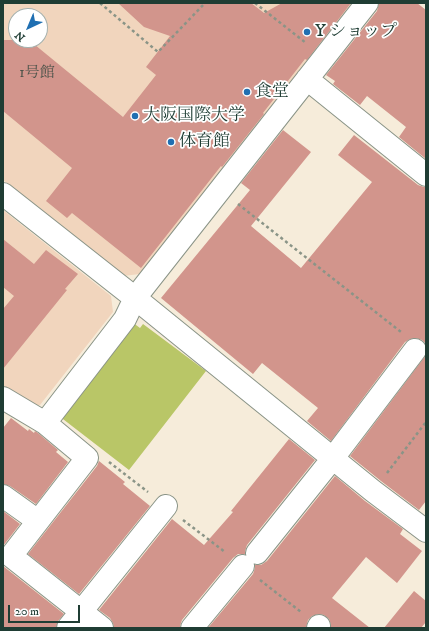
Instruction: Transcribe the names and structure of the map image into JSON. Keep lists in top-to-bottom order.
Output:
{
  "places": [
    "Y ショップ",
    "食堂",
    "大阪国際大学",
    "体育館"
  ],
  "house_numbers": ["1号館"],
  "scale_bar": "20 m",
  "north": "bottom left"
}
